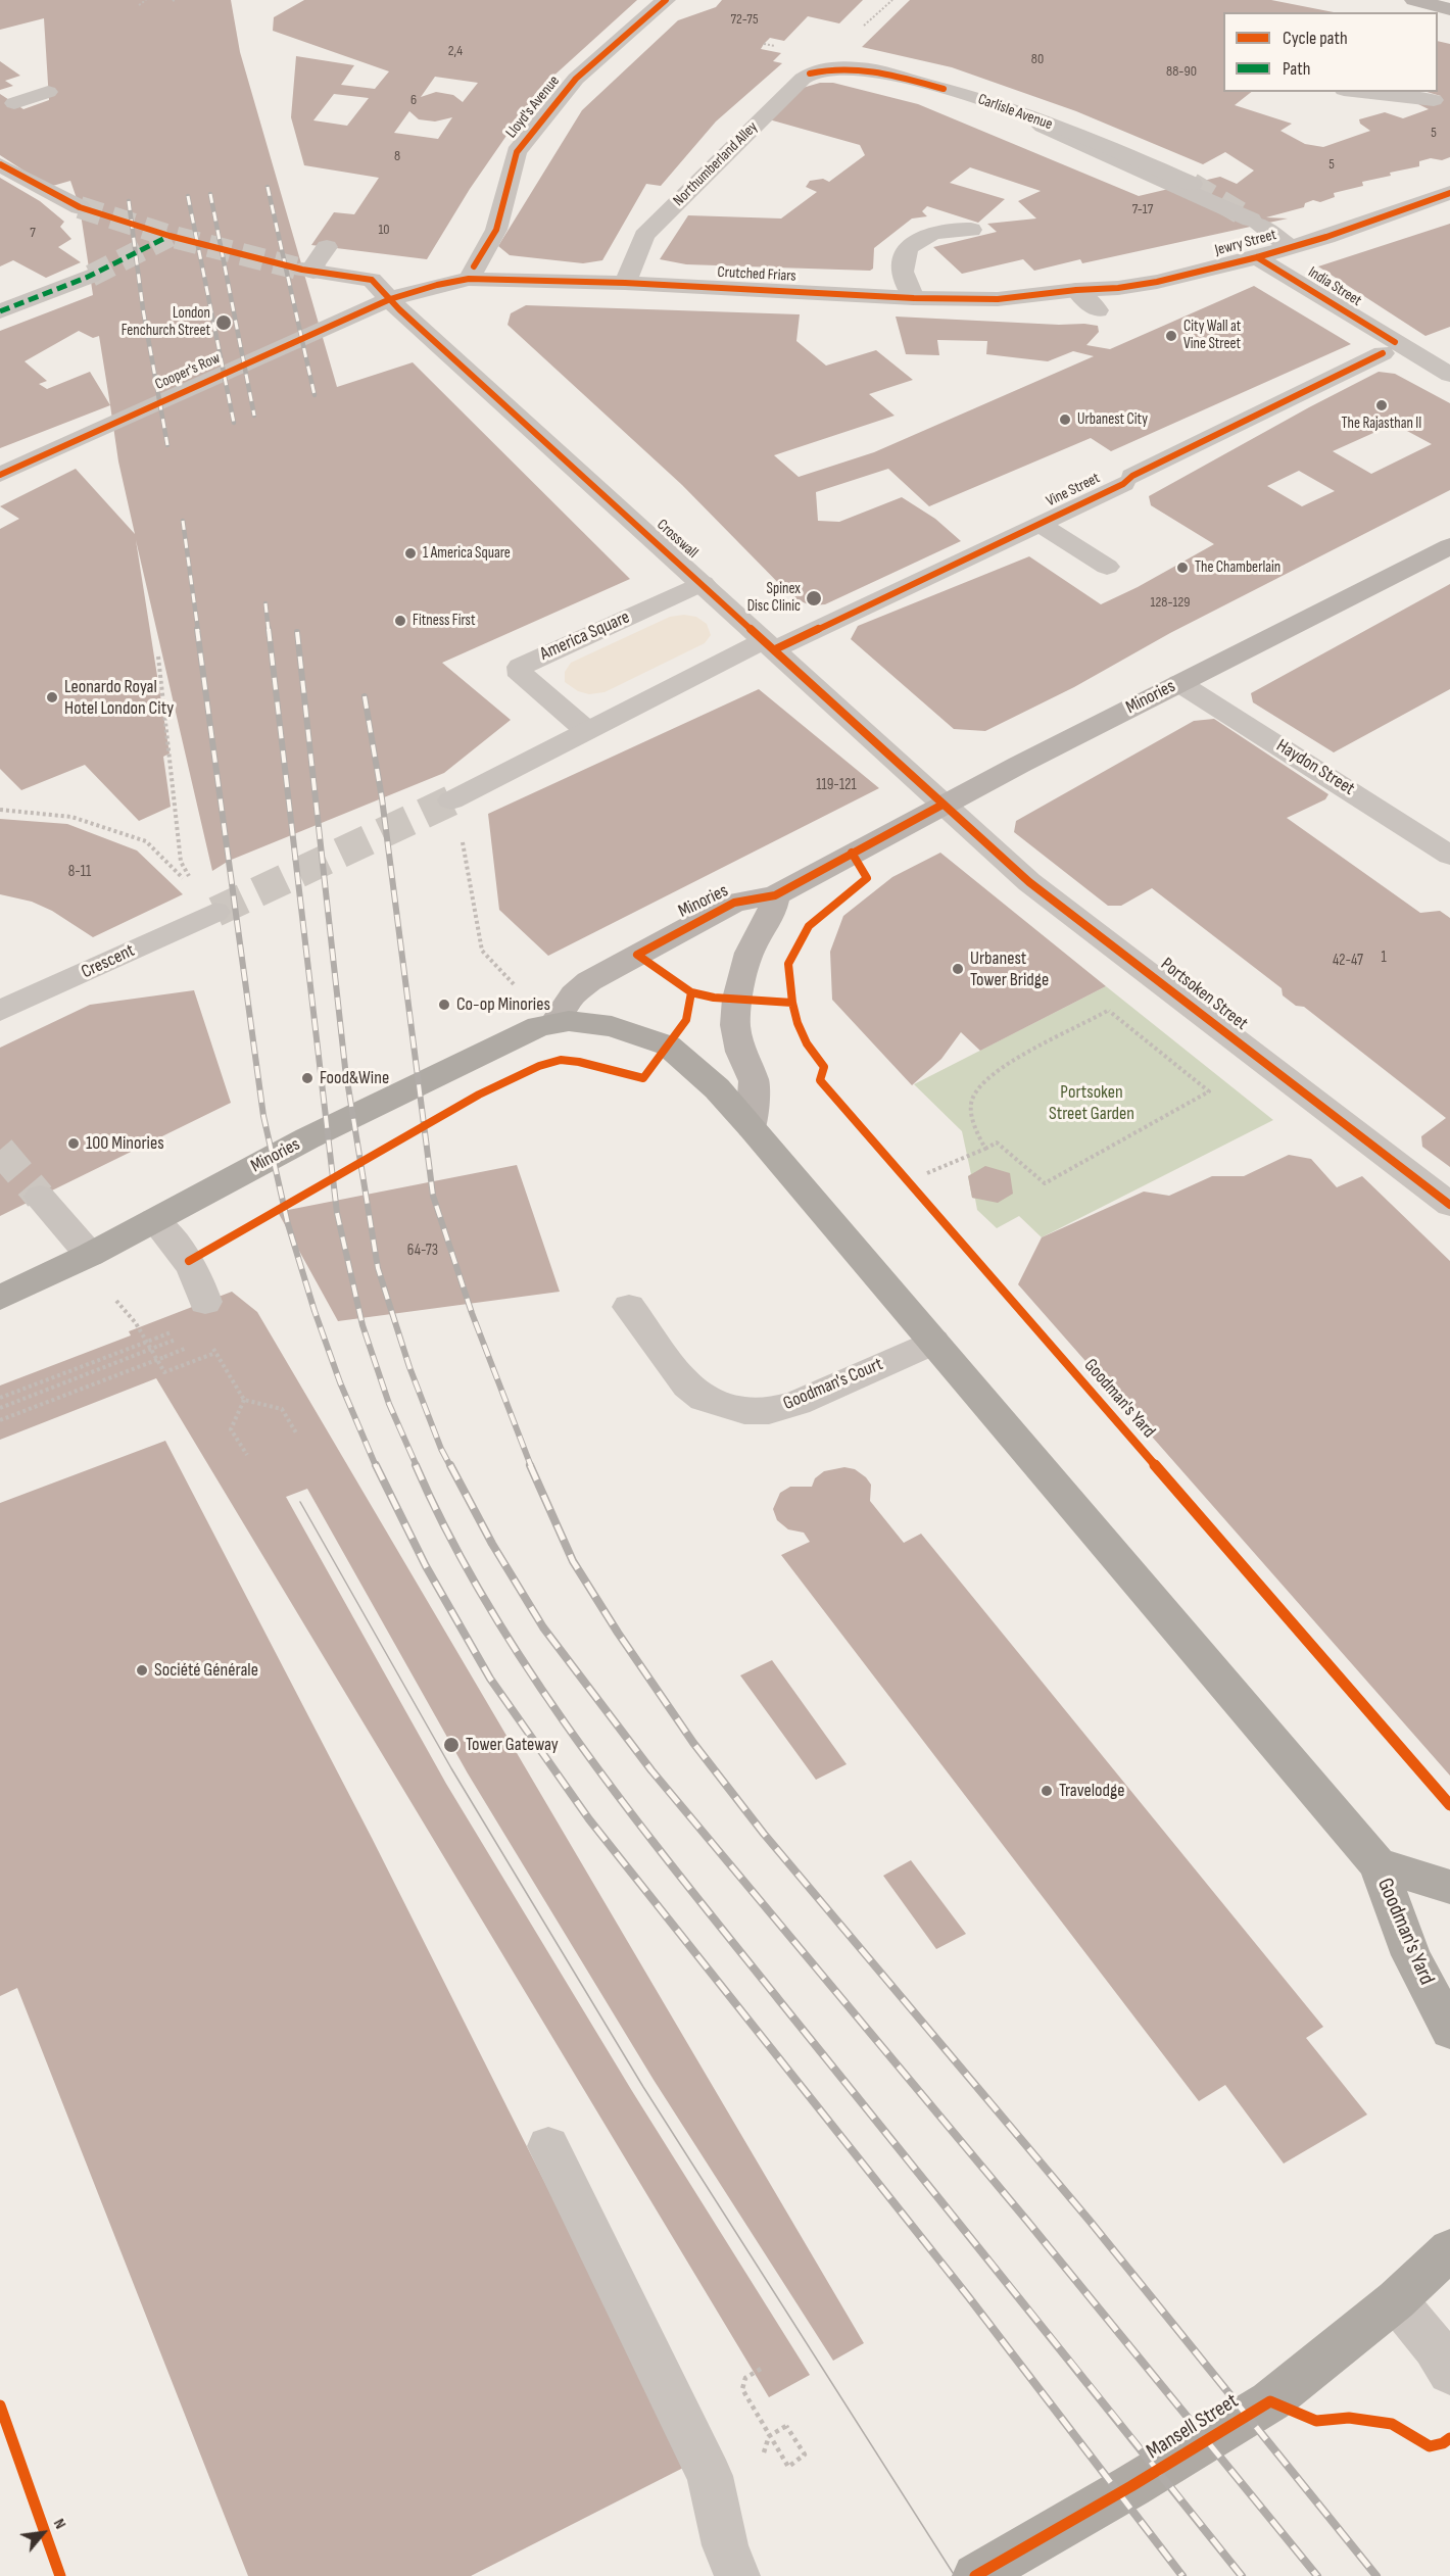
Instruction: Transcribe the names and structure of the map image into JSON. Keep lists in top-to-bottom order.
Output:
{
  "streets": {
    "highway": ["Minories", "Goodman's Yard", "Mansell Street"],
    "street": [
      "Lloyd's Avenue",
      "Carlisle Avenue",
      "Northumberland Alley",
      "Jewry Street",
      "Crutched Friars",
      "India Street",
      "Cooper's Row",
      "Vine Street",
      "Crosswall",
      "America Square",
      "Haydon Street",
      "Crescent",
      "Portsoken Street",
      "Goodman's Court"
    ]
  },
  "crossings": [
    ["Lloyd's Avenue", "Crutched Friars"],
    ["Lloyd's Avenue", "Cooper's Row"],
    ["Carlisle Avenue", "Northumberland Alley"],
    ["Northumberland Alley", "Crutched Friars"],
    ["Jewry Street", "Crutched Friars"],
    ["Jewry Street", "India Street"],
    ["Crutched Friars", "Cooper's Row"],
    ["Cooper's Row", "Crosswall"],
    ["Vine Street", "Crosswall"],
    ["Crosswall", "America Square"],
    ["Crosswall", "Minories"],
    ["Crosswall", "Portsoken Street"],
    ["Minories", "Haydon Street"],
    ["Minories", "Portsoken Street"],
    ["Minories", "Goodman's Yard"],
    ["Goodman's Court", "Goodman's Yard"]
  ],
  "parks": ["Portsoken Street Garden"],
  "places": [
    "London Fenchurch Street",
    "City Wall at Vine Street",
    "The Rajasthan II",
    "Urbanest City",
    "1 America Square",
    "The Chamberlain",
    "Spinex Disc Clinic",
    "Fitness First",
    "Leonardo Royal Hotel London City",
    "Urbanest Tower Bridge",
    "Co-op Minories",
    "Food&Wine",
    "100 Minories",
    "Société Générale",
    "Tower Gateway",
    "Travelodge"
  ],
  "house_numbers": [
    "72-75",
    "2,4",
    "80",
    "88-90",
    "6",
    "5",
    "8",
    "5",
    "7-17",
    "10",
    "7",
    "128-129",
    "119-121",
    "8-11",
    "1",
    "42-47",
    "64-73"
  ],
  "legend": ["Cycle path", "Path"],
  "north": "top right"
}
